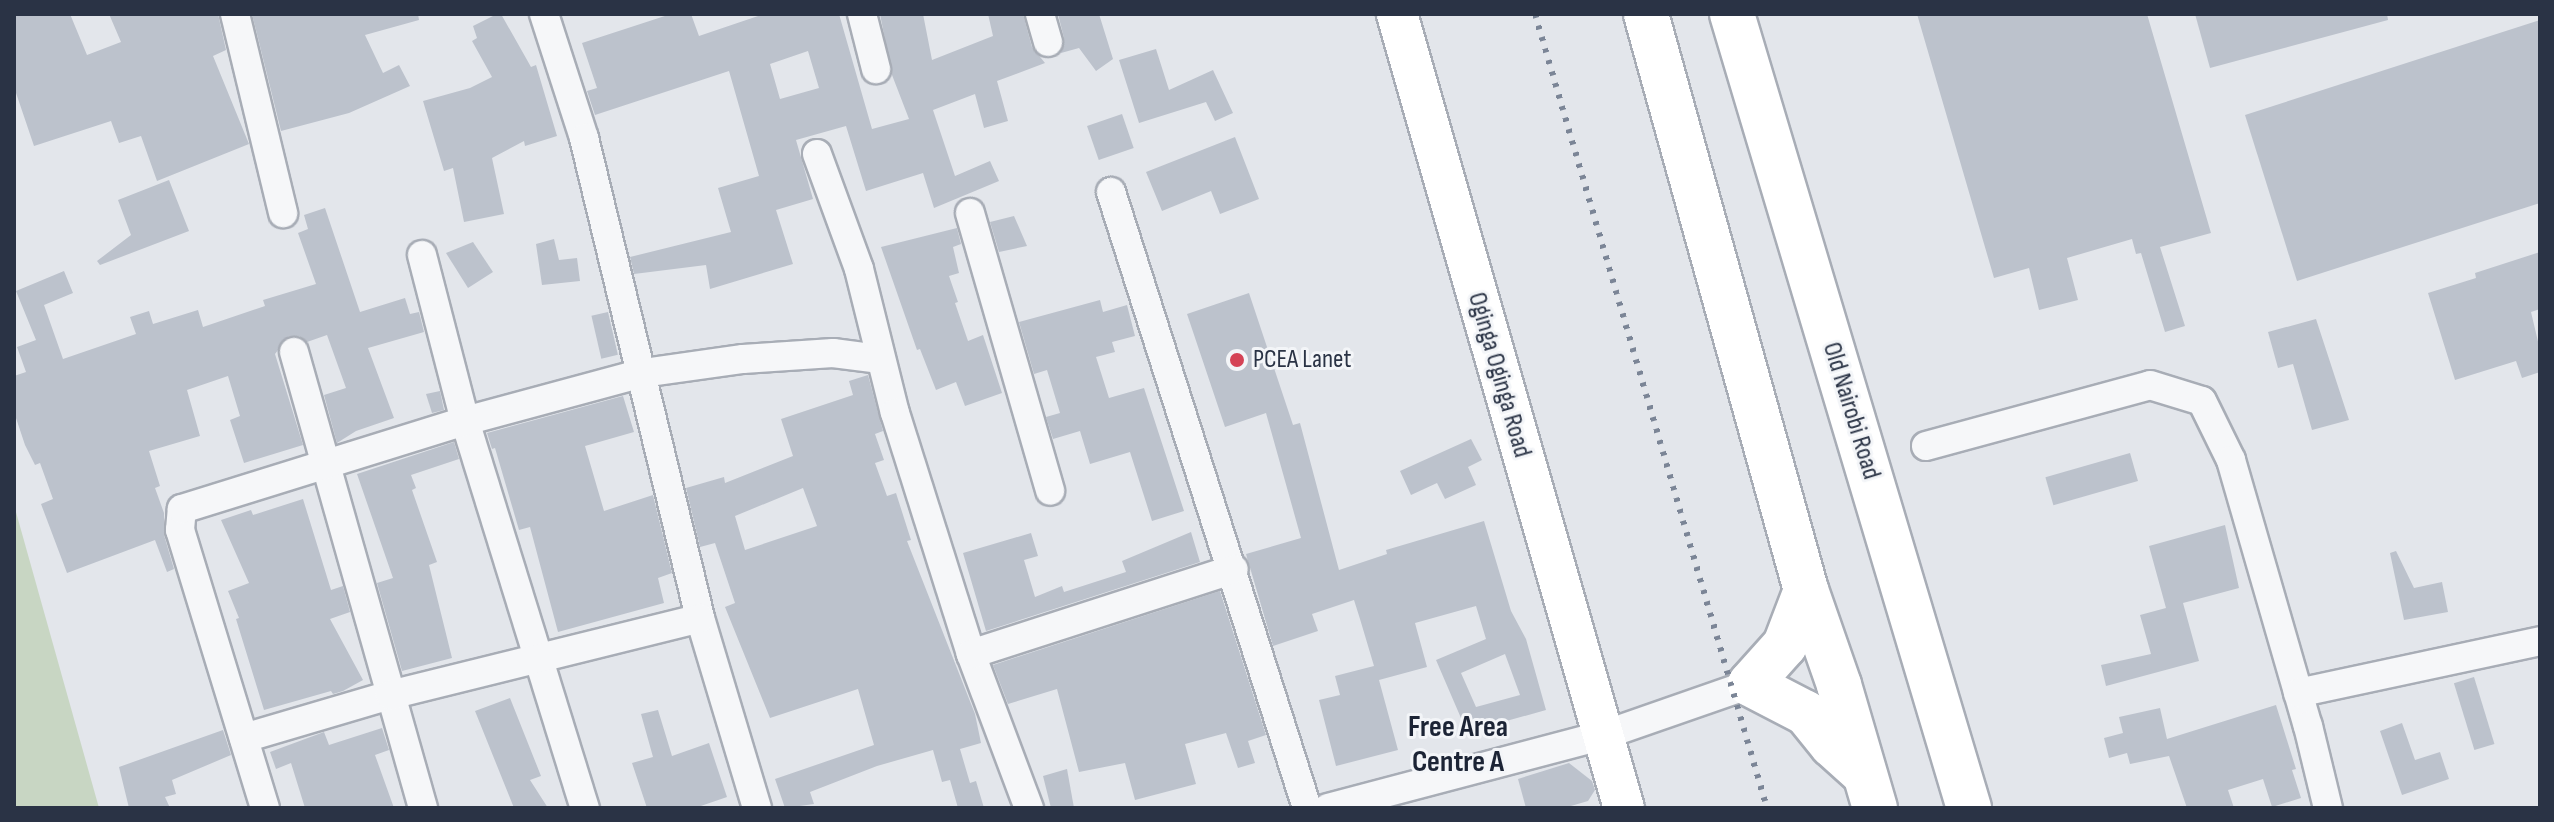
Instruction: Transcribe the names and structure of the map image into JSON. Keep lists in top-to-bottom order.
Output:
{
  "streets": {
    "highway": ["Old Nairobi Road"],
    "street": ["Oginga Oginga Road"]
  },
  "districts": ["Free Area Centre A"],
  "places": ["PCEA Lanet"]
}
